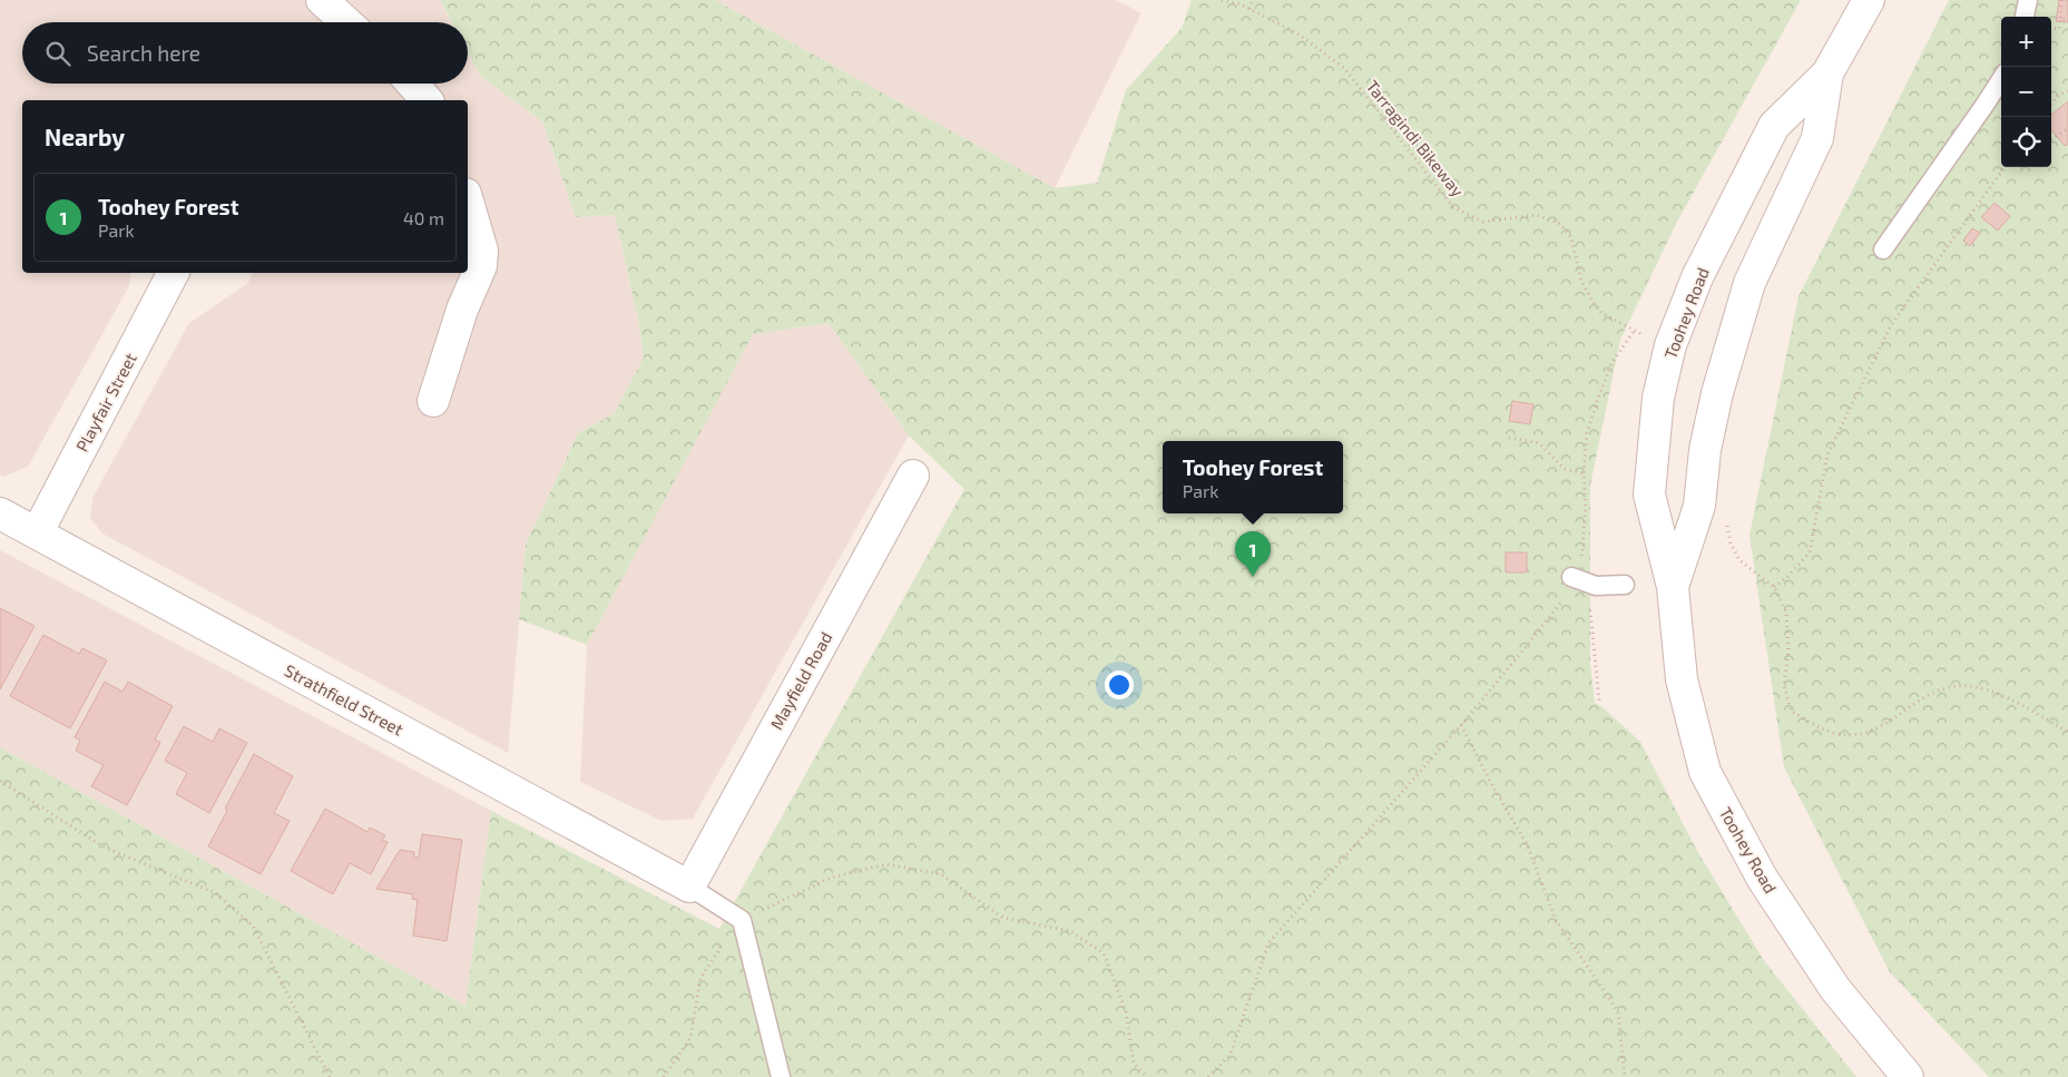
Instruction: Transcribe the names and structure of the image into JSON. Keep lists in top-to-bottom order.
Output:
{
  "streets": {
    "street": [
      "Toohey Road",
      "Playfair Street",
      "Mayfield Road",
      "Strathfield Street"
    ],
    "path": ["Tarragindi Bikeway"]
  },
  "crossings": [
    ["Playfair Street", "Strathfield Street"],
    ["Mayfield Road", "Strathfield Street"]
  ],
  "page": {
    "map_buttons": ["+", "−"],
    "search": "Search here",
    "heading": "Nearby",
    "list": [
      {
        "mark": "1",
        "name": "Toohey Forest",
        "note": "Park",
        "value": "40 m"
      }
    ],
    "popup": ["Toohey Forest", "Park"],
    "pins": "1"
  }
}
